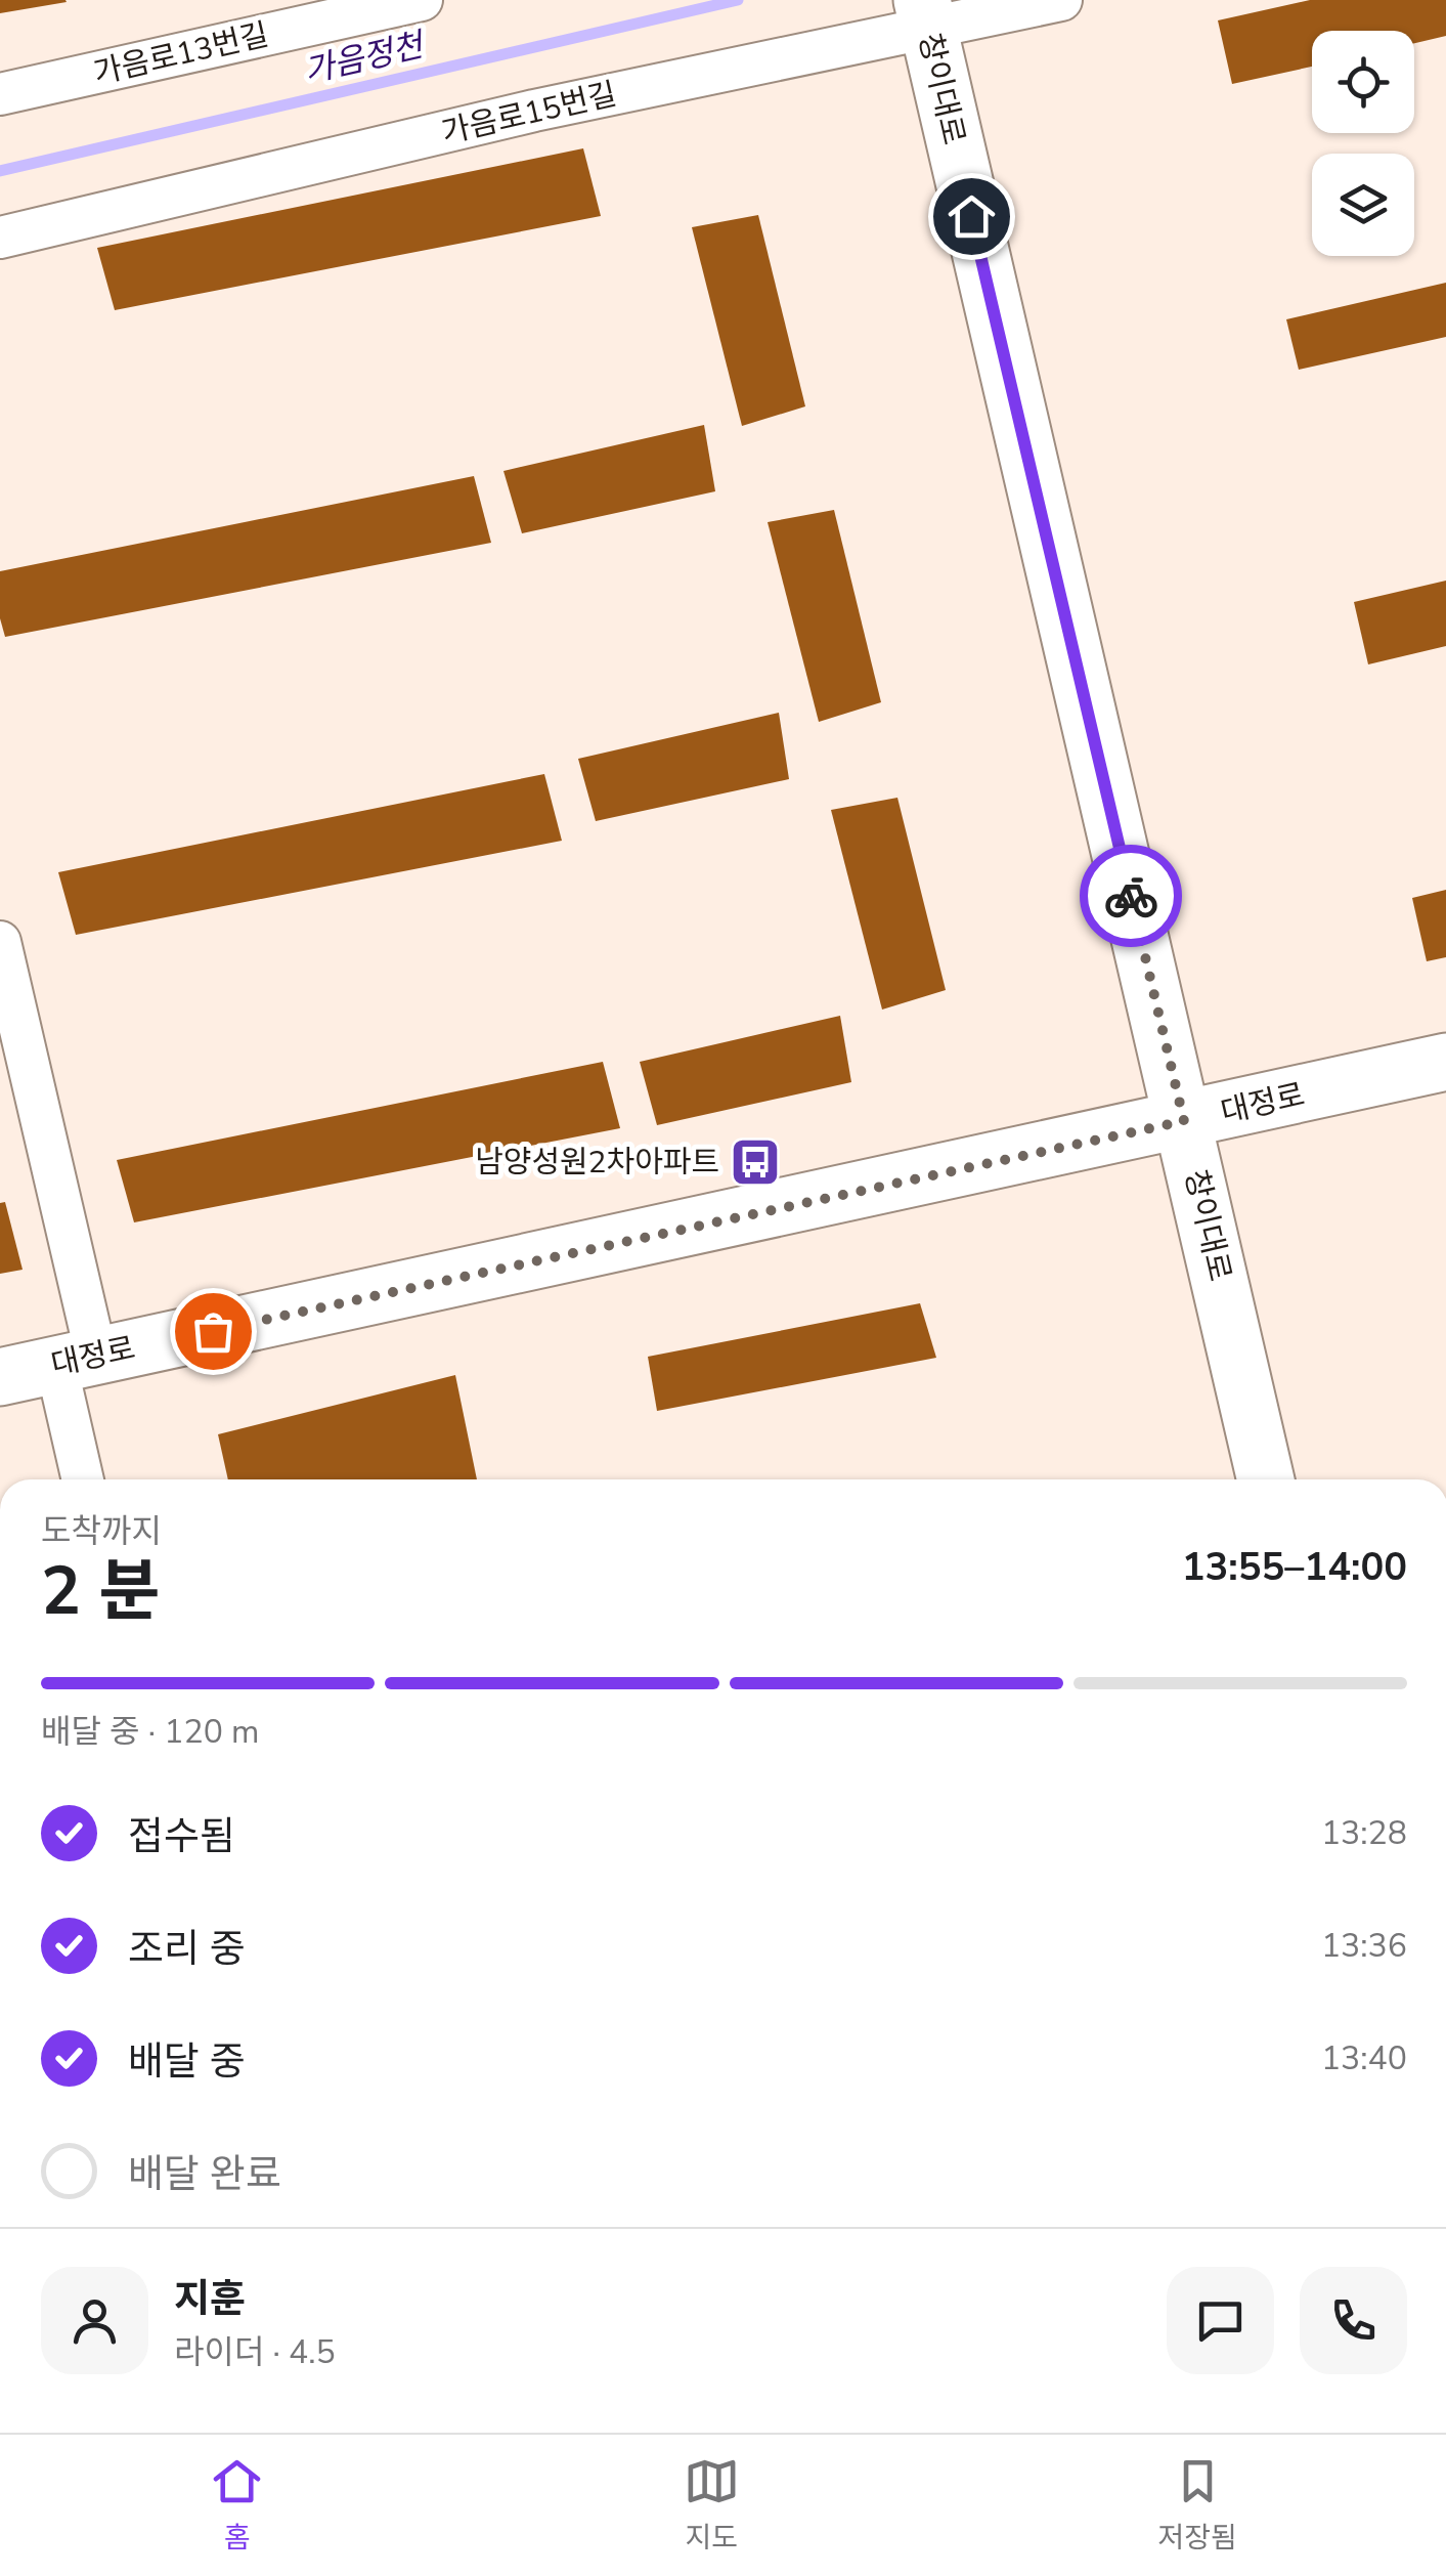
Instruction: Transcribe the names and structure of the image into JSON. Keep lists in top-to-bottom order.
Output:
{
  "streets": {
    "main road": ["창이대로", "대정로"],
    "street": ["가음로13번길", "가음로15번길"]
  },
  "crossings": [
    ["창이대로", "가음로15번길"],
    ["창이대로", "대정로"]
  ],
  "water": ["가음정천"],
  "places": {
    "bus stop": ["남양성원2차아파트"]
  },
  "page": {
    "heading": ["2 분", "도착까지", "13:55–14:00"],
    "panel": ["지훈", "라이더 · 4.5"],
    "bar": "배달 중 · 120 m",
    "list": [
      ["접수됨", "13:28"],
      ["조리 중", "13:36"],
      ["배달 중", "13:40"],
      "배달 완료"
    ],
    "tabs": ["홈", "지도", "저장됨"]
  }
}
